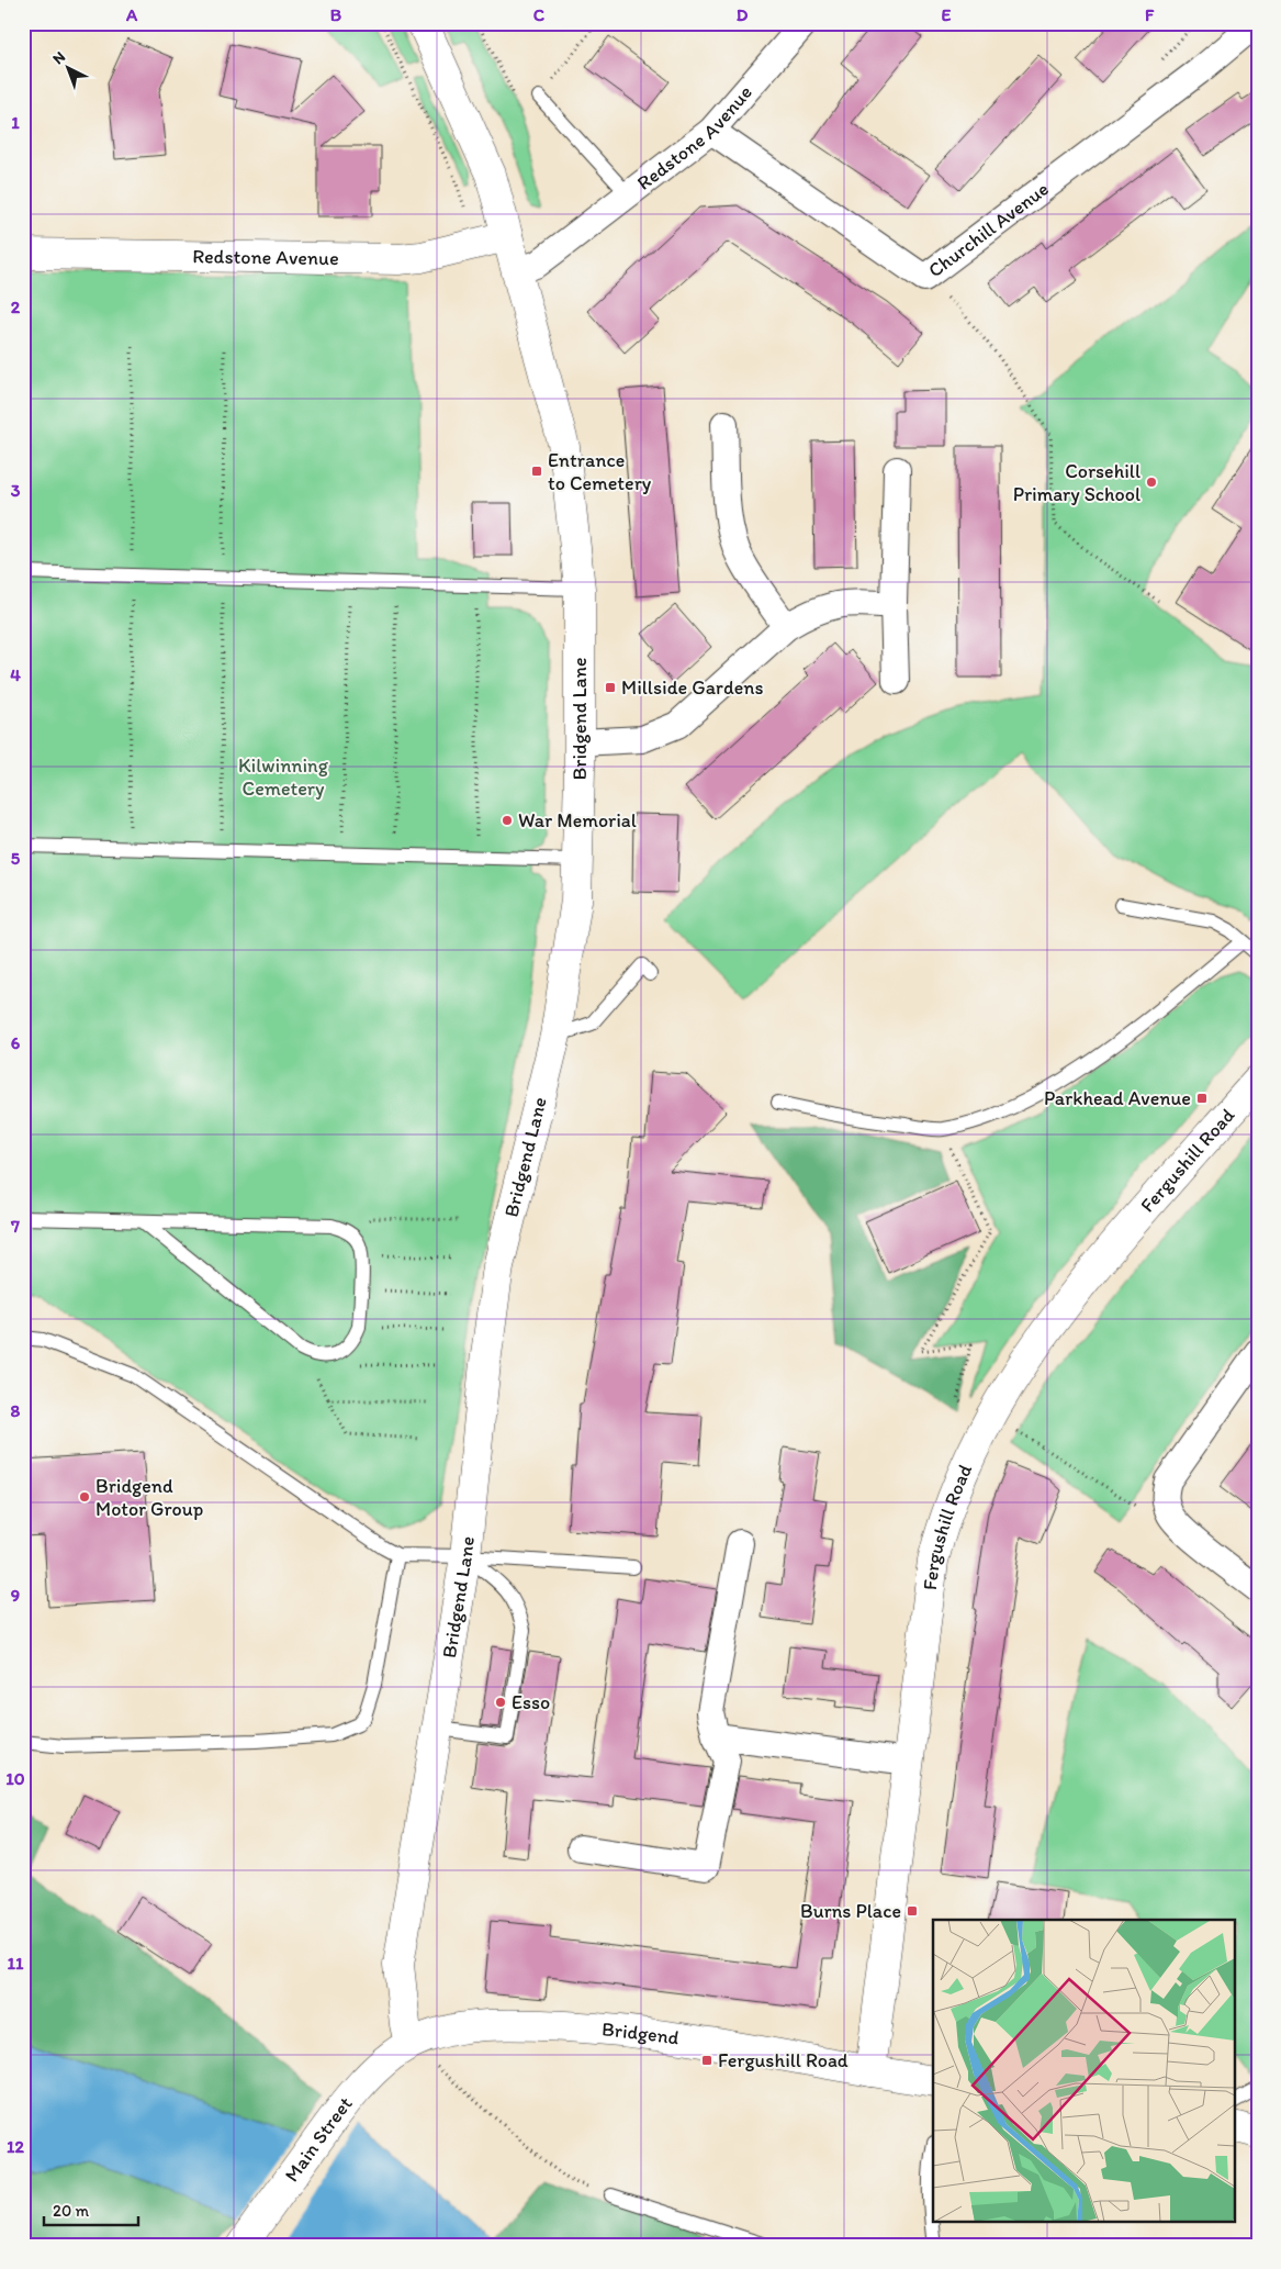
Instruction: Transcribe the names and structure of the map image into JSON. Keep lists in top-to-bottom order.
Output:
{
  "streets": {
    "main road": [
      "Redstone Avenue",
      "Bridgend Lane",
      "Fergushill Road",
      "Bridgend",
      "Main Street"
    ],
    "street": ["Churchill Avenue"]
  },
  "crossings": [
    ["Redstone Avenue", "Churchill Avenue"],
    ["Redstone Avenue", "Bridgend Lane"],
    ["Bridgend Lane", "Bridgend"],
    ["Bridgend Lane", "Main Street"],
    ["Fergushill Road", "Bridgend"],
    ["Bridgend", "Main Street"]
  ],
  "parks": ["Kilwinning Cemetery"],
  "places": {
    "transit": [
      "Entrance to Cemetery",
      "Millside Gardens",
      "Parkhead Avenue",
      "Burns Place",
      "Fergushill Road"
    ],
    "other": [
      "Corsehill Primary School",
      "War Memorial",
      "Bridgend Motor Group",
      "Esso"
    ]
  },
  "scale_bar": "20 m",
  "north": "top left",
  "grid": {
    "columns": [
      "A",
      "B",
      "C",
      "D",
      "E",
      "F"
    ],
    "rows": [
      "1",
      "2",
      "3",
      "4",
      "5",
      "6",
      "7",
      "8",
      "9",
      "10",
      "11",
      "12"
    ]
  }
}
